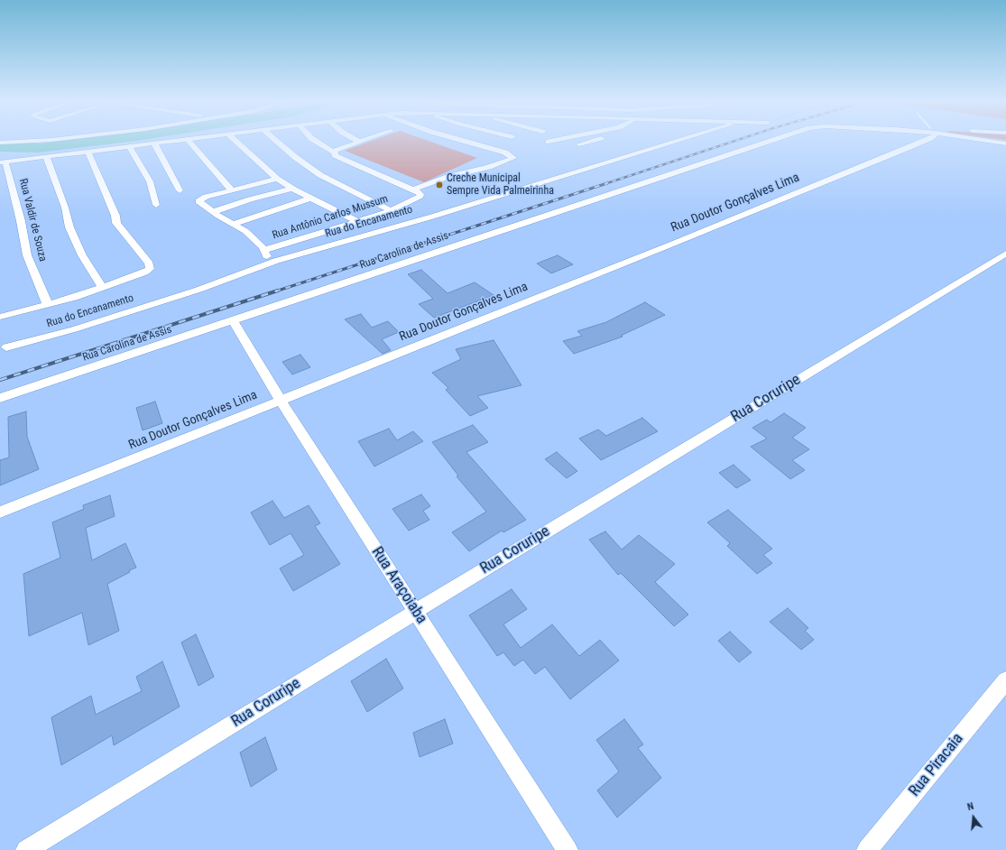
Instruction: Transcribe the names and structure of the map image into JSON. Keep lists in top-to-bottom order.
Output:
{
  "streets": {
    "street": [
      "Rua Doutor Gonçalves Lima",
      "Rua Antônio Carlos Mussum",
      "Rua Valdir de Souza",
      "Rua do Encanamento",
      "Rua Carolina de Assis",
      "Rua Coruripe",
      "Rua Araçoiaba",
      "Rua Piracaia"
    ]
  },
  "crossings": [
    ["Rua Doutor Gonçalves Lima", "Rua Araçoiaba"],
    ["Rua Carolina de Assis", "Rua Araçoiaba"],
    ["Rua Coruripe", "Rua Araçoiaba"]
  ],
  "places": ["Creche Municipal Sempre Vida Palmeirinha"],
  "north": "top"
}
